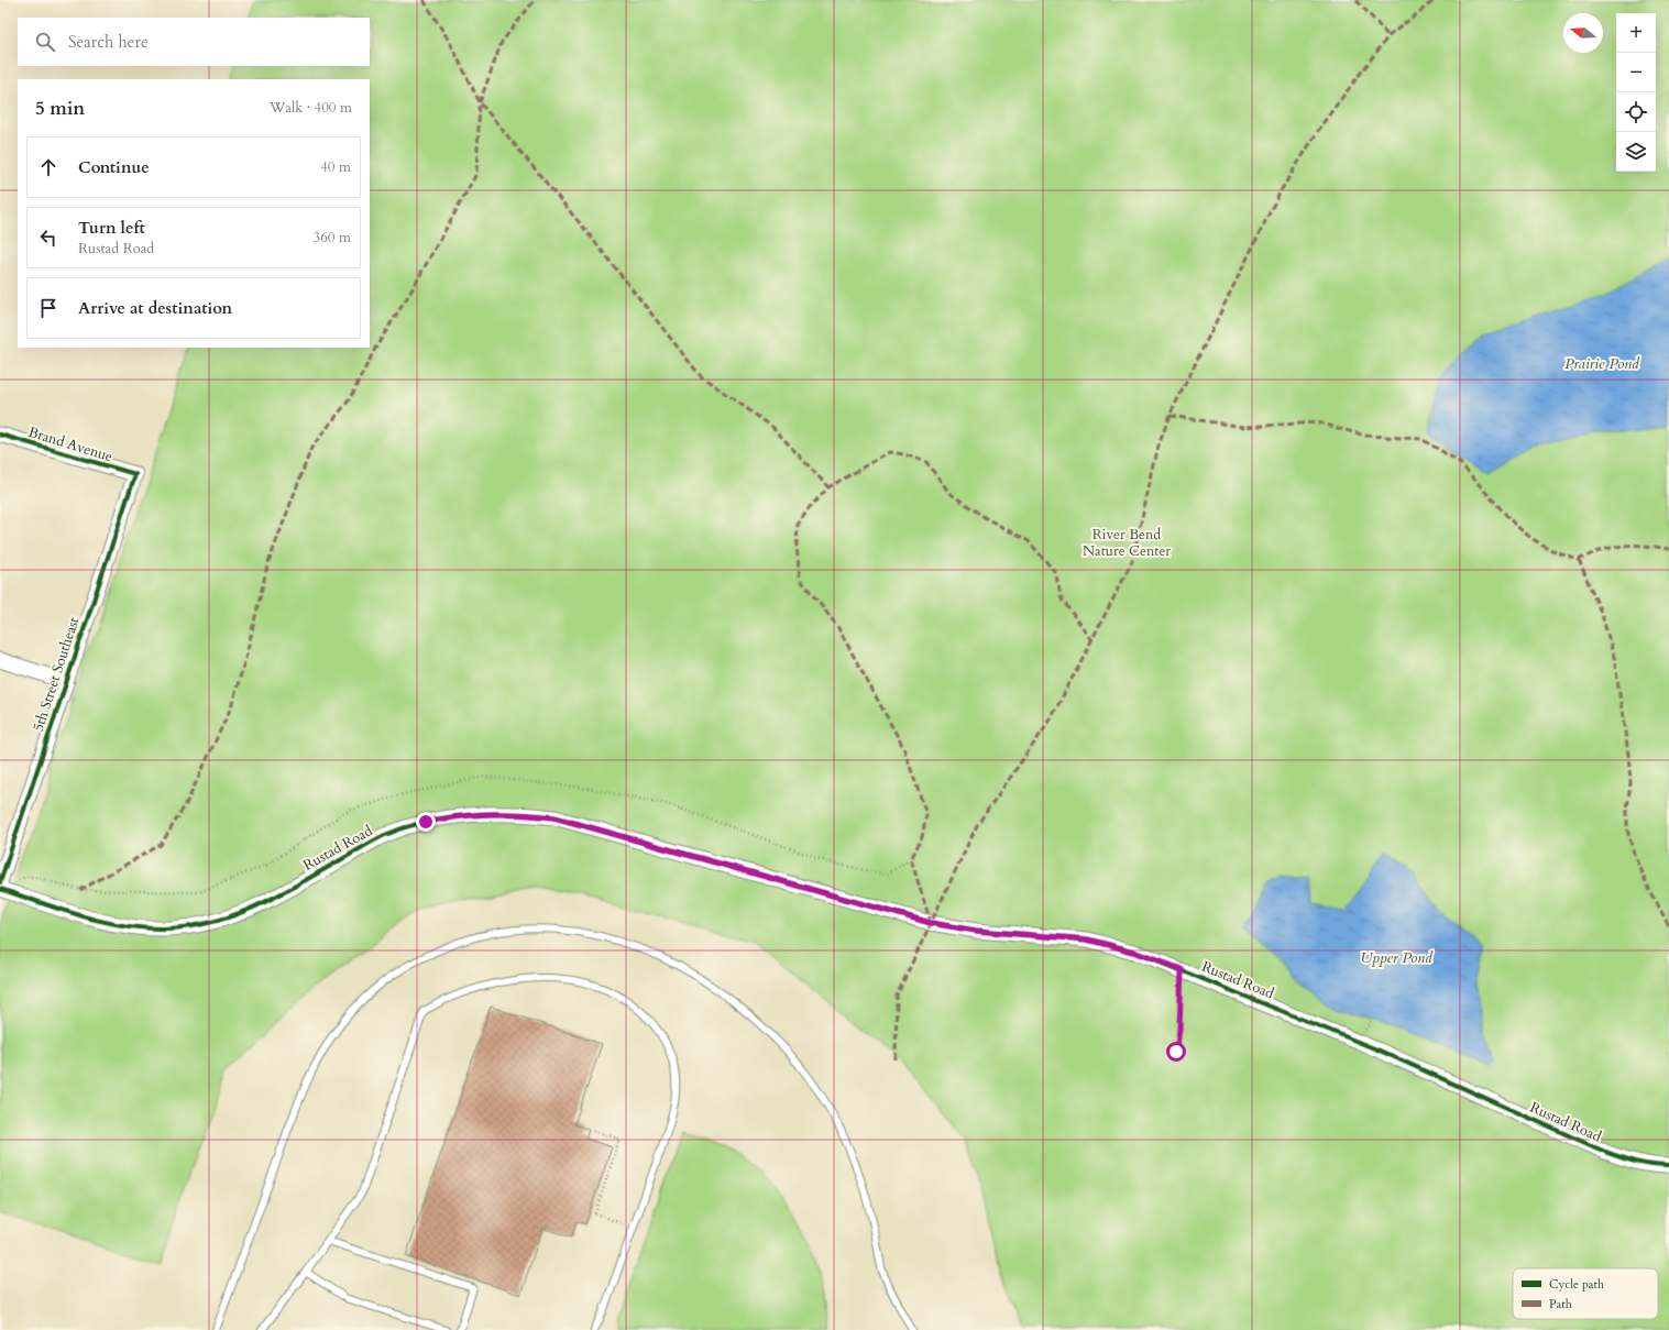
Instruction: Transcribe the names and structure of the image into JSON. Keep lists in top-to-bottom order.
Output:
{
  "streets": {
    "street": ["Brand Avenue", "5th Street Southeast", "Rustad Road"]
  },
  "crossings": [
    ["Brand Avenue", "5th Street Southeast"]
  ],
  "water": ["Prairie Pond", "Upper Pond"],
  "parks": ["River Bend Nature Center"],
  "legend": ["Cycle path", "Path"],
  "north": "left",
  "page": {
    "map_buttons": ["+", "−"],
    "search": "Search here",
    "heading": ["5 min", "Walk · 400 m"],
    "list": [
      ["Continue", "40 m"],
      ["Turn left", "Rustad Road", "360 m"],
      "Arrive at destination"
    ]
  }
}
